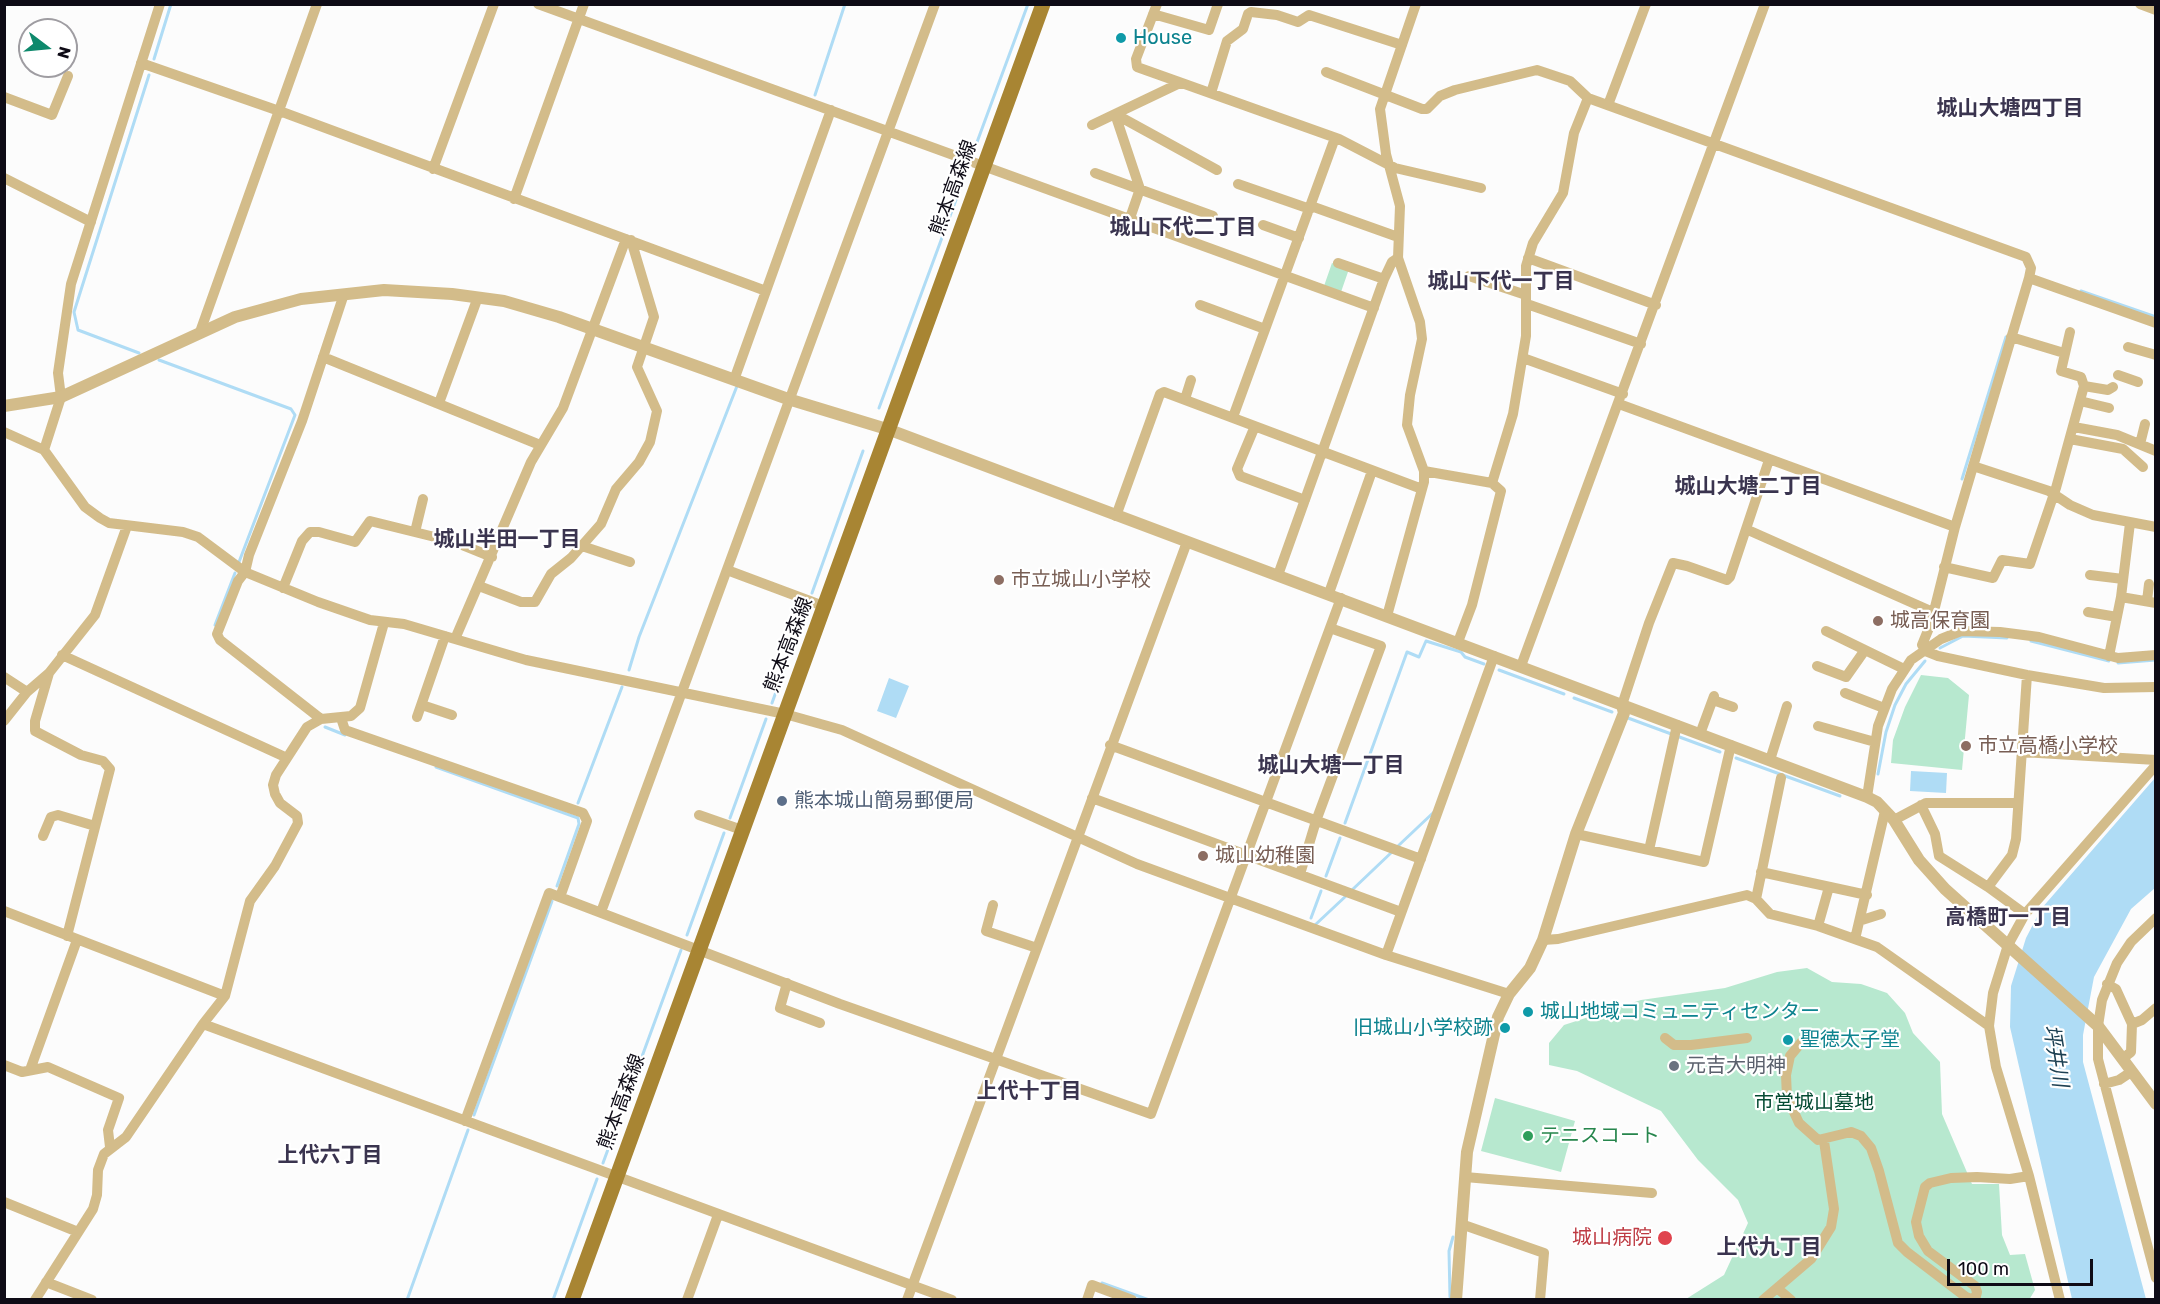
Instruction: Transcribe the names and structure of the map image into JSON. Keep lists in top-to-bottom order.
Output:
{
  "streets": {
    "main road": ["熊本高森線"]
  },
  "districts": [
    "城山大塘四丁目",
    "城山下代二丁目",
    "城山下代一丁目",
    "城山大塘二丁目",
    "城山半田一丁目",
    "城山大塘一丁目",
    "高橋町一丁目",
    "上代十丁目",
    "上代六丁目",
    "上代九丁目"
  ],
  "water": ["坪井川"],
  "parks": ["市営城山墓地"],
  "places": [
    "House",
    "市立城山小学校",
    "城高保育園",
    "市立高橋小学校",
    "熊本城山簡易郵便局",
    "城山幼稚園",
    "城山地域コミュニティセンター",
    "旧城山小学校跡",
    "聖徳太子堂",
    "元吉大明神",
    "テニスコート",
    "城山病院"
  ],
  "scale_bar": "100 m",
  "north": "right"
}
